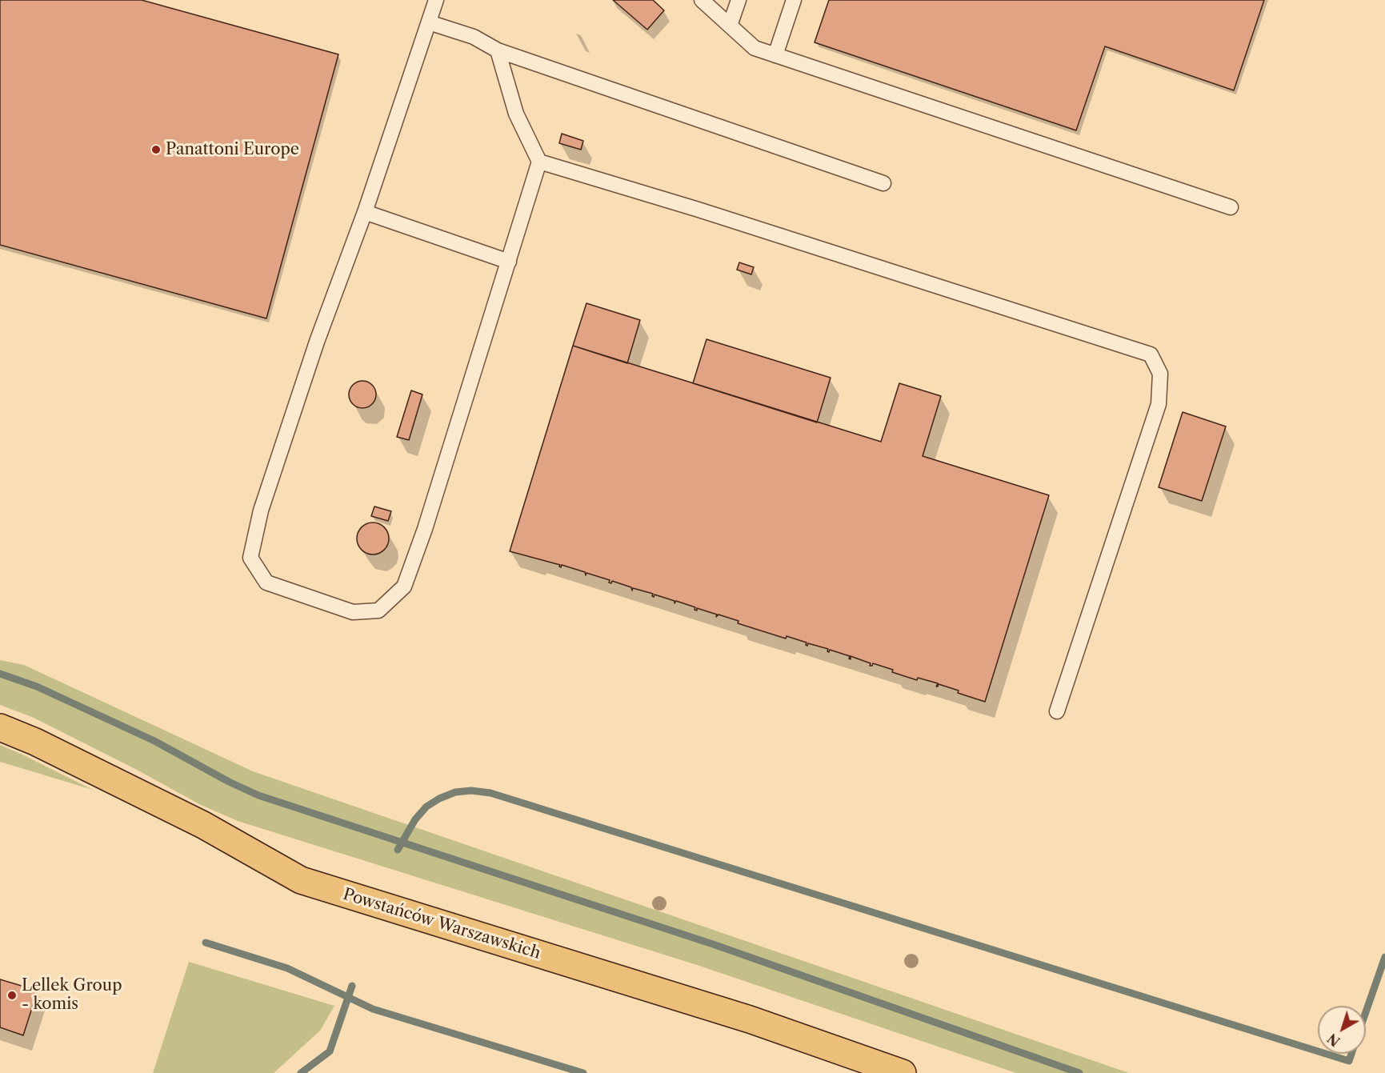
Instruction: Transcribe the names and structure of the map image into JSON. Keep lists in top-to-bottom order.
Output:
{
  "streets": {
    "main road": ["Powstańców Warszawskich"]
  },
  "places": ["Panattoni Europe", "Lellek Group - komis"],
  "north": "bottom left"
}
